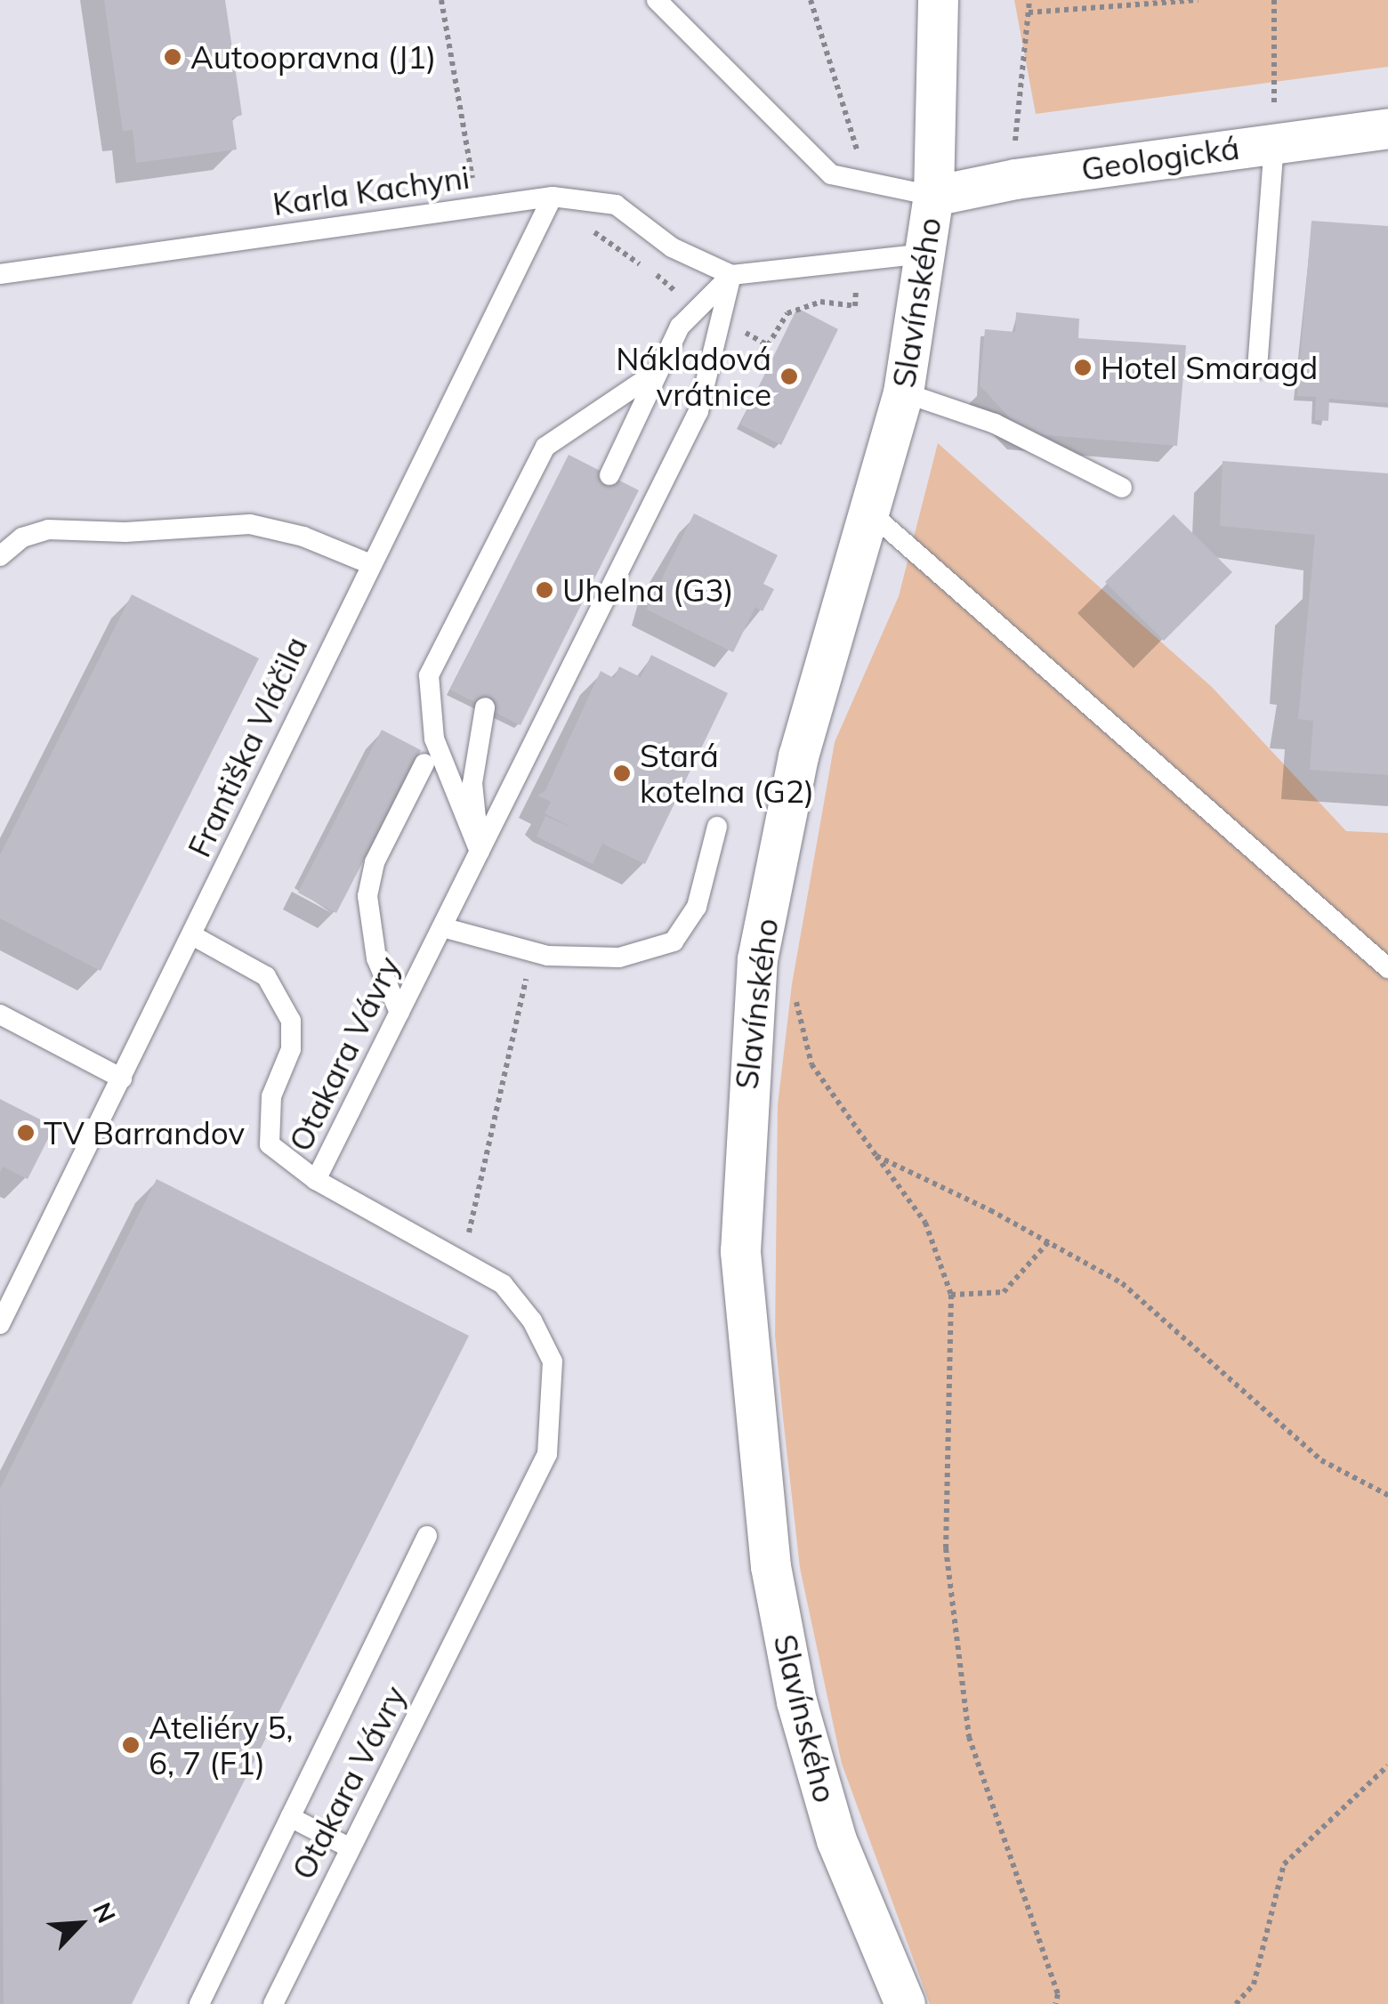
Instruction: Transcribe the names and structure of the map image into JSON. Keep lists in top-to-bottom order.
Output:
{
  "streets": {
    "street": ["Geologická", "Slavínského"],
    "lane": ["Karla Kachyni", "Františka Vláčila", "Otakara Vávry"]
  },
  "crossings": [
    ["Geologická", "Slavínského"],
    ["Karla Kachyni", "Františka Vláčila"],
    ["Karla Kachyni", "Otakara Vávry"]
  ],
  "places": [
    "Autoopravna (J1)",
    "Hotel Smaragd",
    "Nákladová vrátnice",
    "Uhelna (G3)",
    "Stará kotelna (G2)",
    "TV Barrandov",
    "Ateliéry 5, 6, 7 (F1)"
  ],
  "north": "top right"
}
